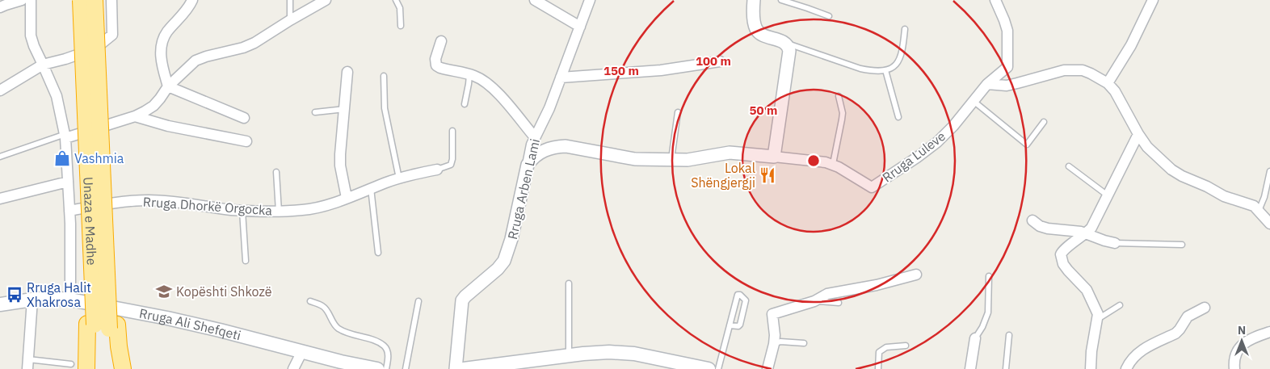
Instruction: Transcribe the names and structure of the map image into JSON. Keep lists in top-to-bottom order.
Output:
{
  "streets": {
    "highway": ["Unaza e Madhe"],
    "main road": ["Rruga Ali Shefqeti"],
    "street": ["Rruga Luleve", "Rruga Arben Lami", "Rruga Dhorkë Orgocka"]
  },
  "crossings": [
    ["Rruga Luleve", "Rruga Arben Lami"]
  ],
  "places": {
    "shop": ["Vashmia"],
    "restaurant": ["Lokal Shëngjergji"],
    "school or university": ["Kopështi Shkozë"],
    "bus stop": ["Rruga Halit Xhakrosa"]
  },
  "north": "top",
  "rings": ["100 m", "150 m", "50 m"]
}
